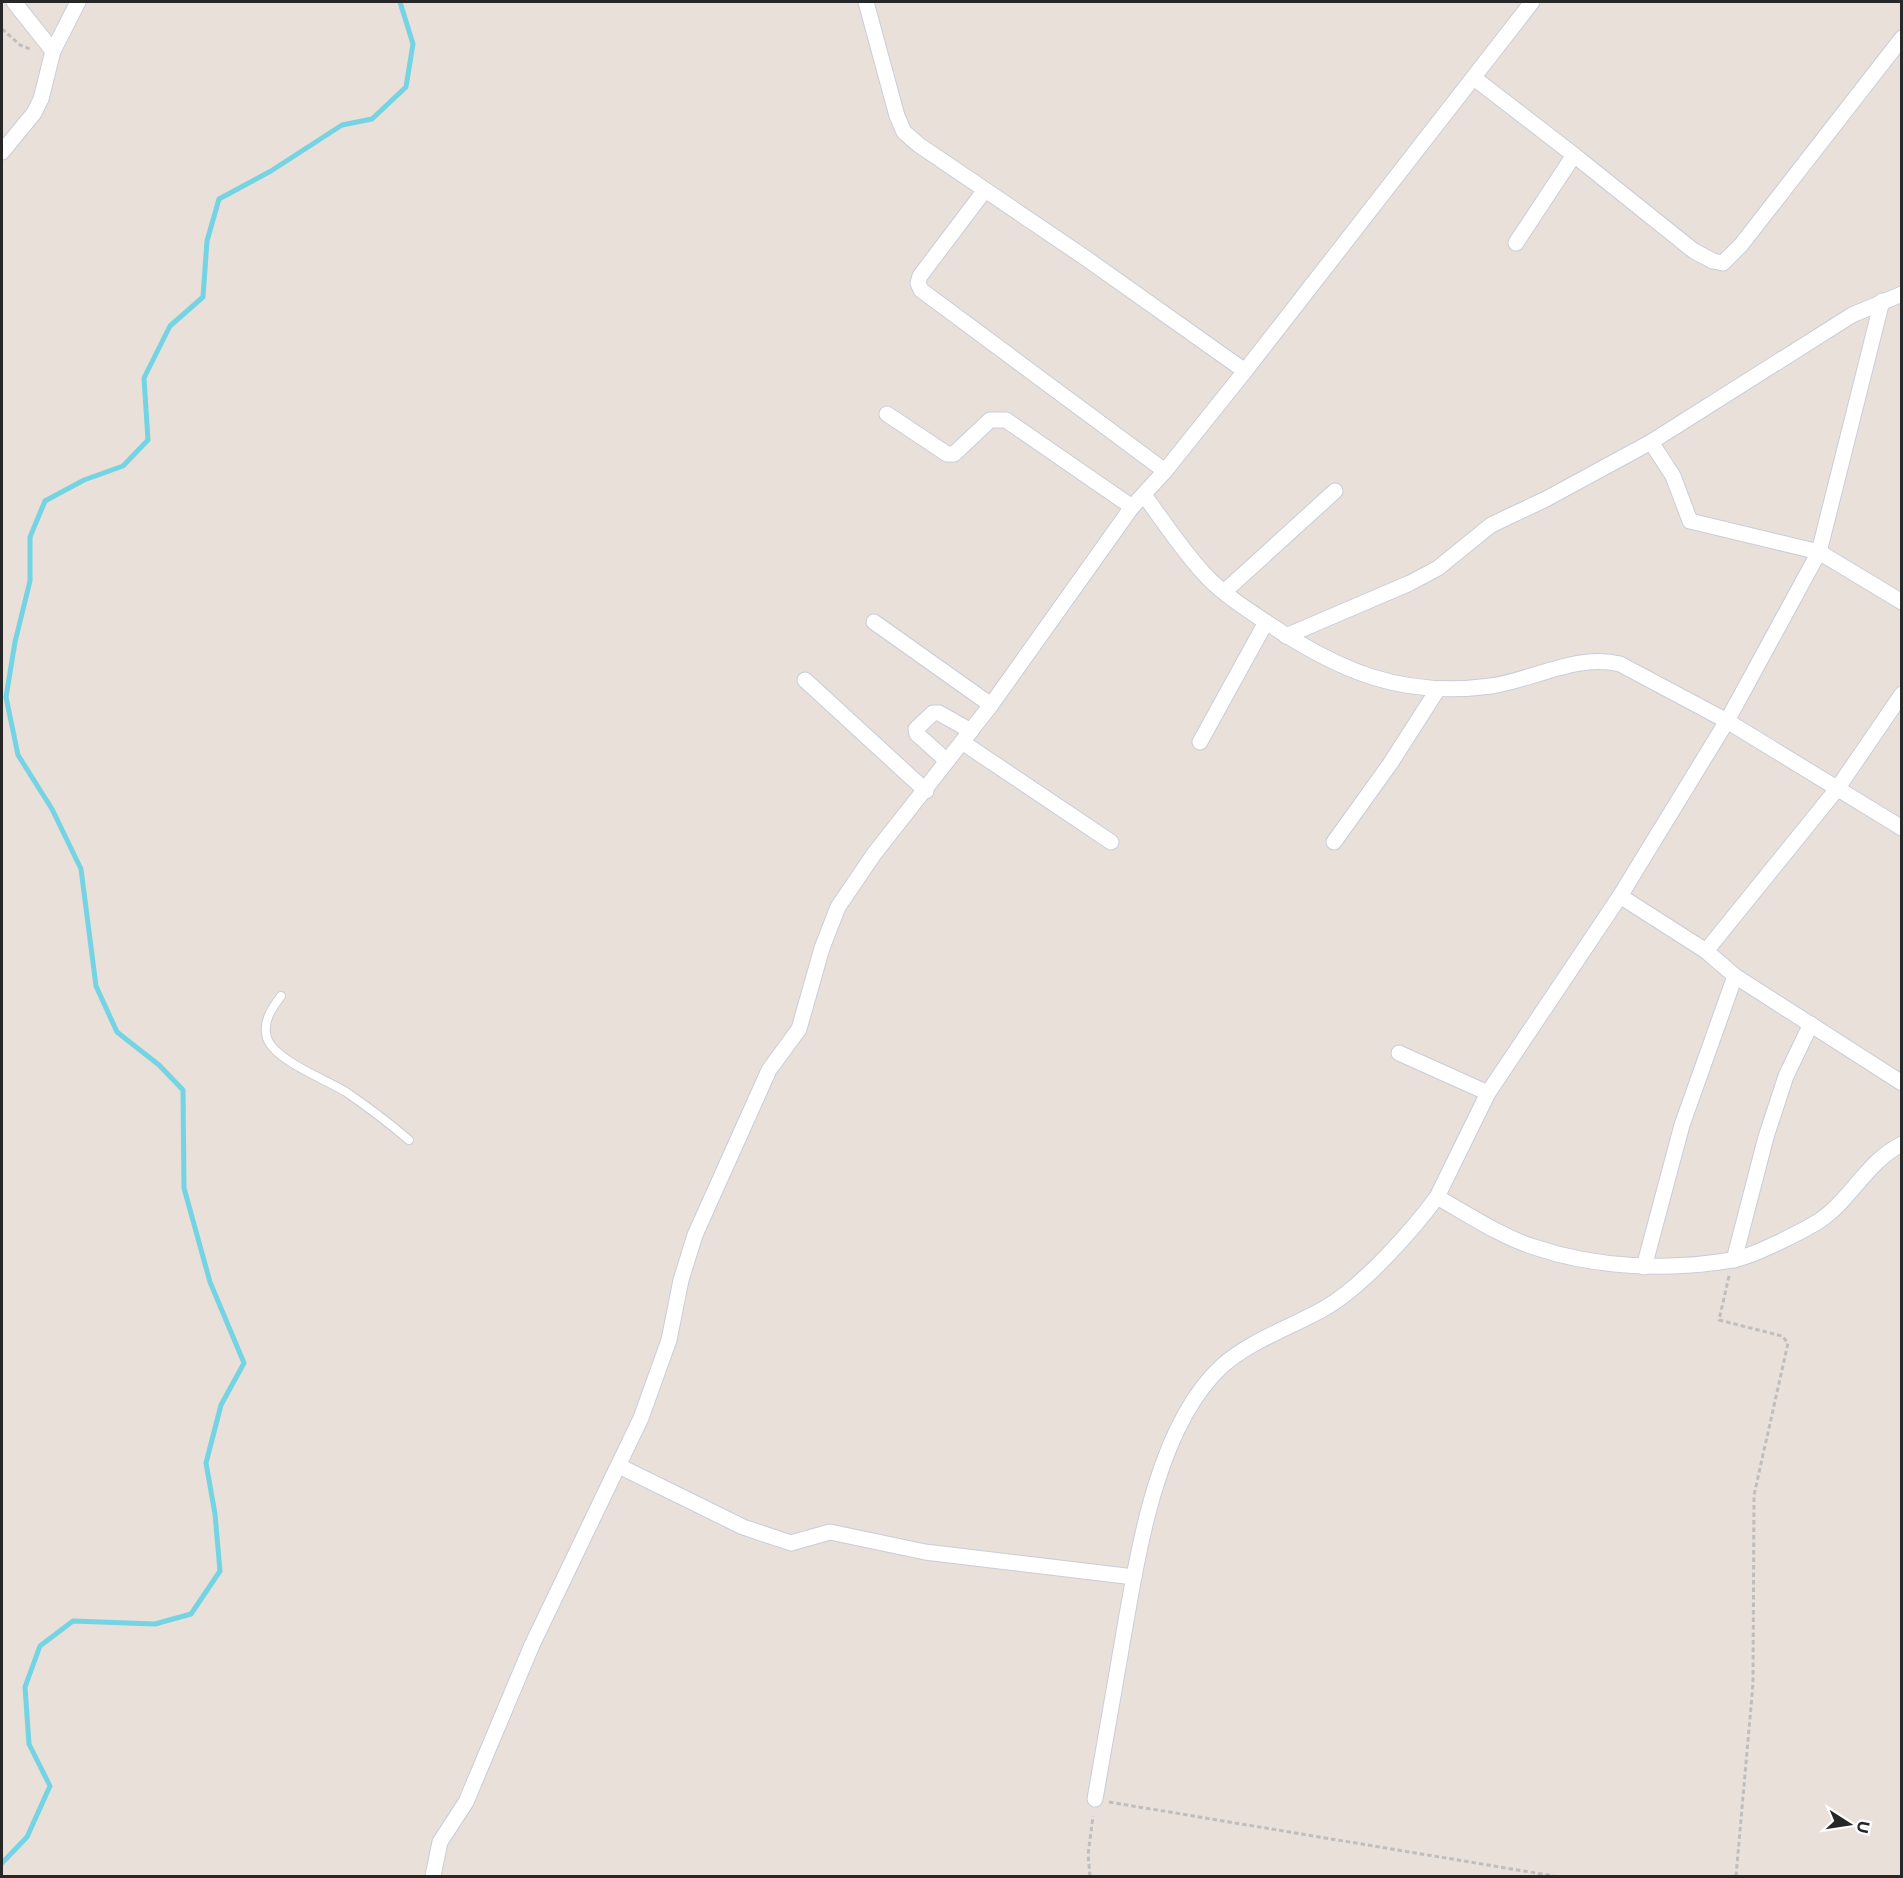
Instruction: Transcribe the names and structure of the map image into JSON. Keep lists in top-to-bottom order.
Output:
{
  "north": "right"
}
